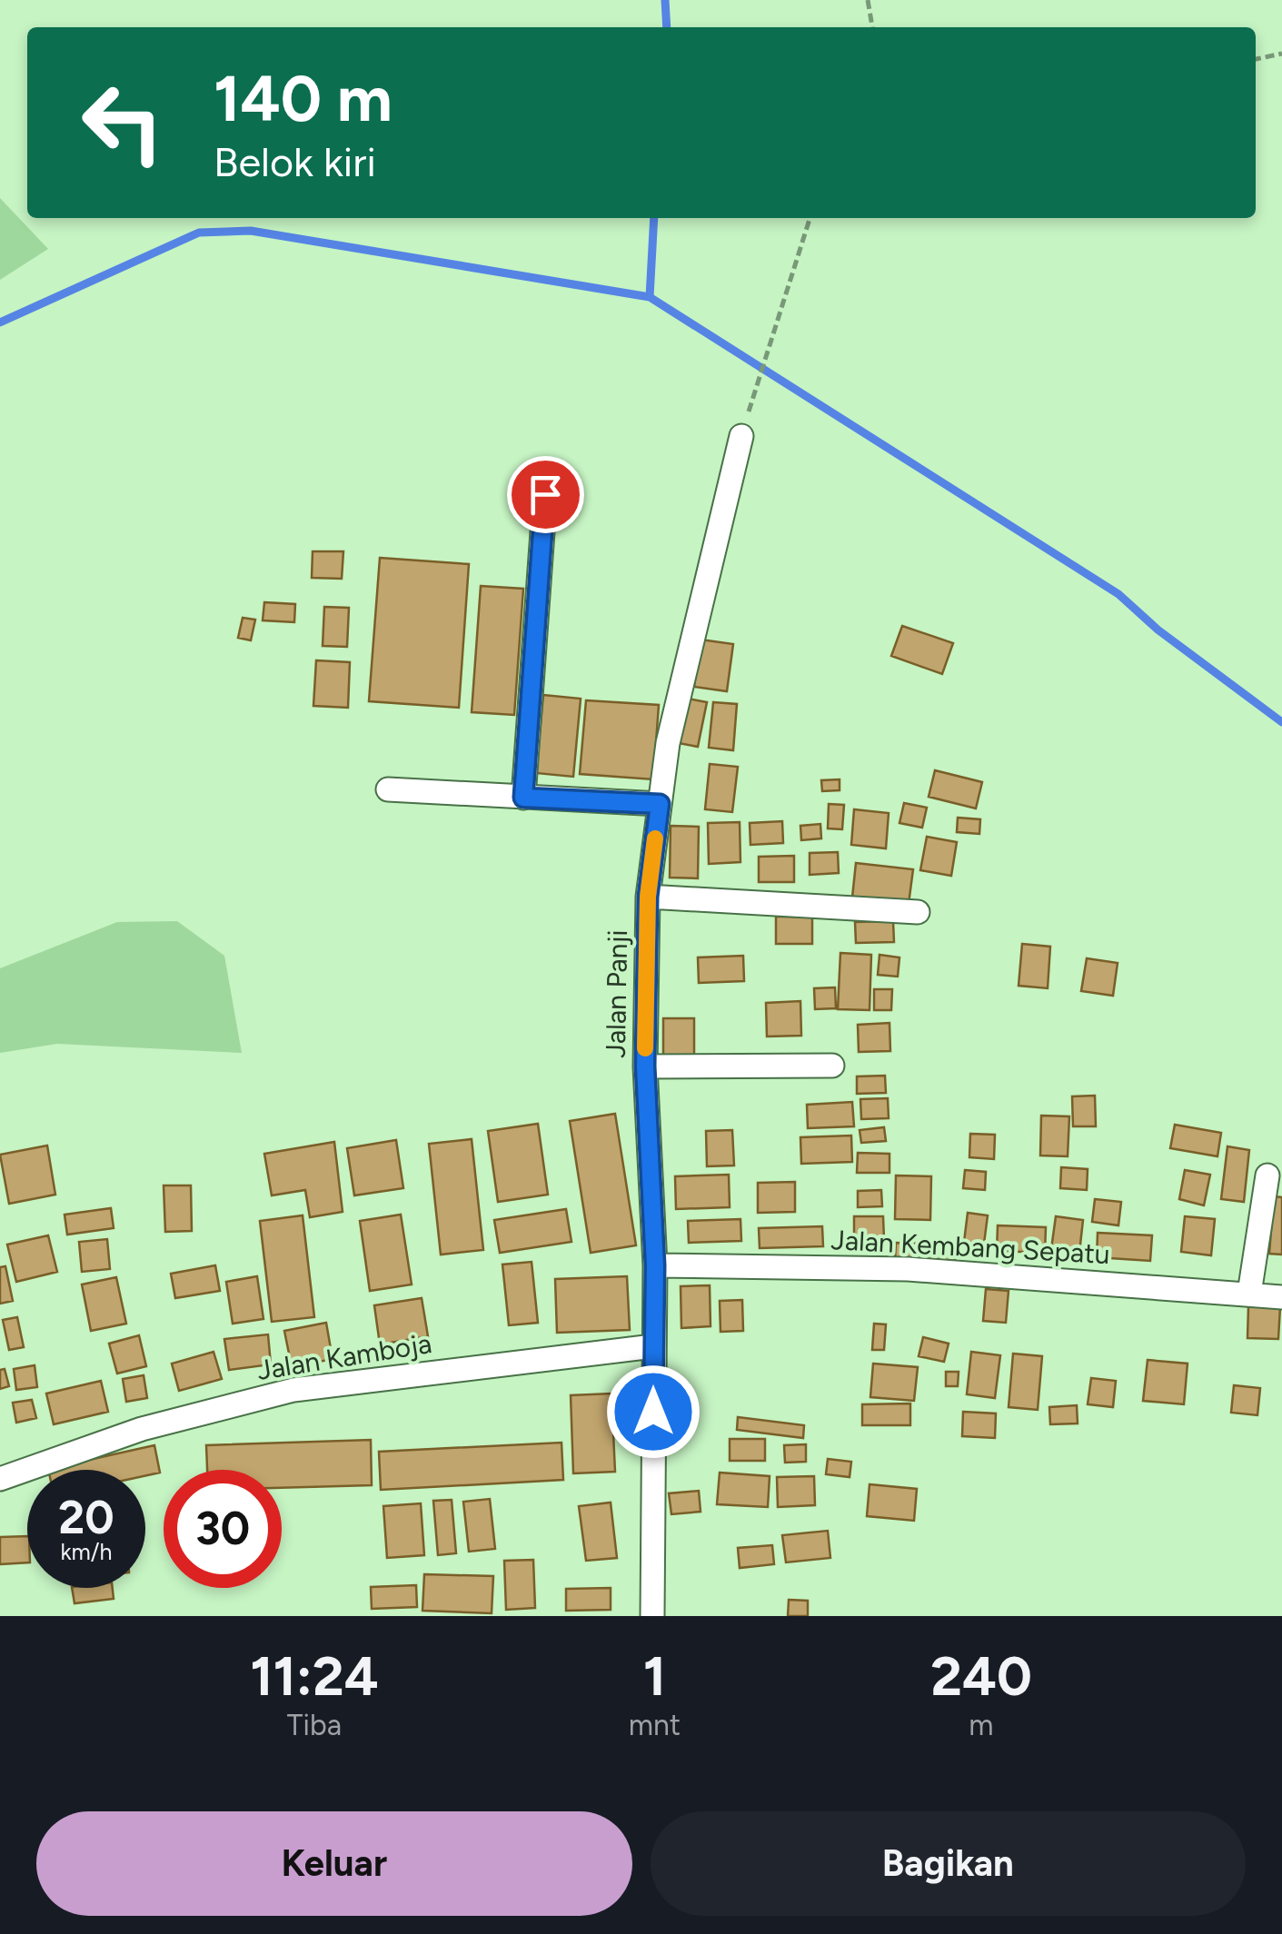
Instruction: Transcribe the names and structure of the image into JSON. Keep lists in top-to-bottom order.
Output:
{
  "streets": {
    "street": ["Jalan Panji", "Jalan Kembang Sepatu", "Jalan Kamboja"]
  },
  "crossings": [
    ["Jalan Panji", "Jalan Kembang Sepatu"],
    ["Jalan Panji", "Jalan Kamboja"]
  ],
  "page": {
    "turn": ["140 m", "Belok kiri"],
    "speed": "20 km/h",
    "limit": "30",
    "eta": [
      "11:24",
      "Tiba",
      "1",
      "mnt",
      "240",
      "m"
    ],
    "buttons": ["Keluar", "Bagikan"]
  }
}
